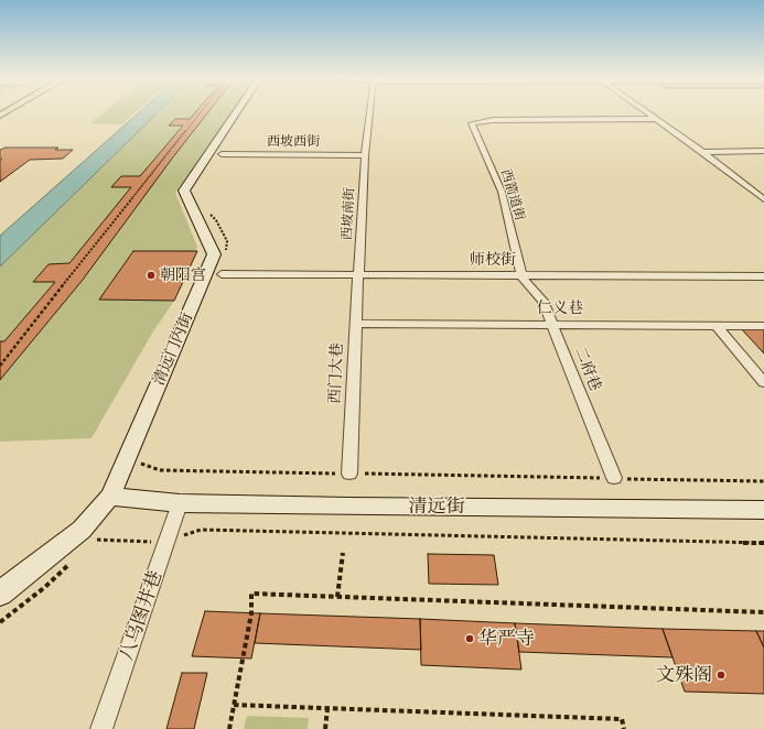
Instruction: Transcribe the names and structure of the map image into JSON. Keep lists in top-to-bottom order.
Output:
{
  "streets": {
    "main road": ["清远门内街", "清远街"],
    "street": [
      "西坡西街",
      "西箭道街",
      "西坡南街",
      "师校街",
      "仁义巷",
      "二府巷",
      "西门大巷",
      "八乌图井巷"
    ]
  },
  "crossings": [
    ["西坡西街", "西坡南街"],
    ["西箭道街", "师校街"],
    ["西箭道街", "二府巷"],
    ["西坡南街", "师校街"],
    ["西坡南街", "西门大巷"],
    ["师校街", "二府巷"],
    ["师校街", "西门大巷"],
    ["仁义巷", "二府巷"],
    ["仁义巷", "西门大巷"],
    ["清远门内街", "清远街"],
    ["清远街", "八乌图井巷"]
  ],
  "places": ["朝阳宫", "华严寺", "文殊阁"]
}
